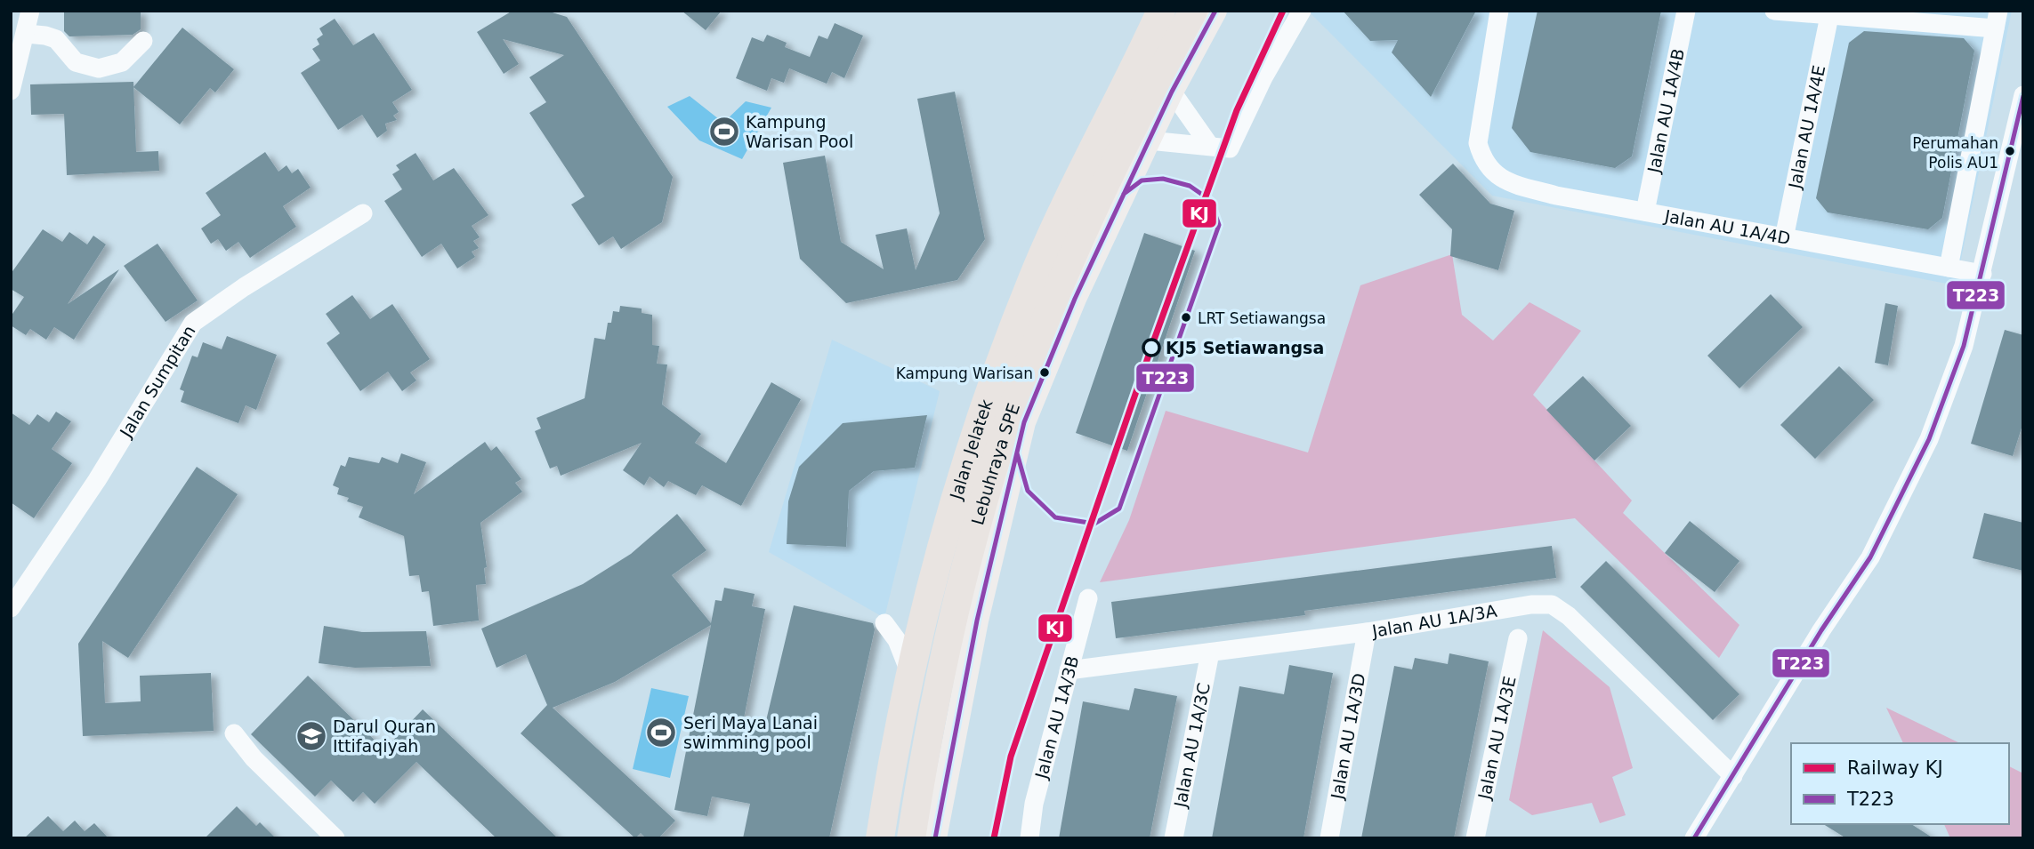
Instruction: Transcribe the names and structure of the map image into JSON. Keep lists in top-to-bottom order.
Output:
{
  "streets": {
    "highway": ["Lebuhraya SPE"],
    "main road": ["Jalan Jelatek"],
    "street": [
      "Jalan AU 1A/4B",
      "Jalan AU 1A/4E",
      "Jalan AU 1A/4D",
      "Jalan Sumpitan",
      "Jalan AU 1A/3A",
      "Jalan AU 1A/3B",
      "Jalan AU 1A/3D",
      "Jalan AU 1A/3E",
      "Jalan AU 1A/3C"
    ]
  },
  "crossings": [
    ["Jalan AU 1A/4B", "Jalan AU 1A/4D"],
    ["Jalan AU 1A/4E", "Jalan AU 1A/4D"],
    ["Jalan Jelatek", "Lebuhraya SPE"],
    ["Jalan AU 1A/3A", "Jalan AU 1A/3B"],
    ["Jalan AU 1A/3A", "Jalan AU 1A/3D"],
    ["Jalan AU 1A/3A", "Jalan AU 1A/3C"]
  ],
  "places": {
    "sports": ["Kampung Warisan Pool", "Seri Maya Lanai swimming pool"],
    "other": [
      "Perumahan Polis AU1",
      "LRT Setiawangsa",
      "KJ5 Setiawangsa",
      "Kampung Warisan"
    ],
    "school or university": ["Darul Quran Ittifaqiyah"]
  },
  "lines": ["rail line KJ", "transit line T223"],
  "legend": ["Railway KJ", "T223"]
}
